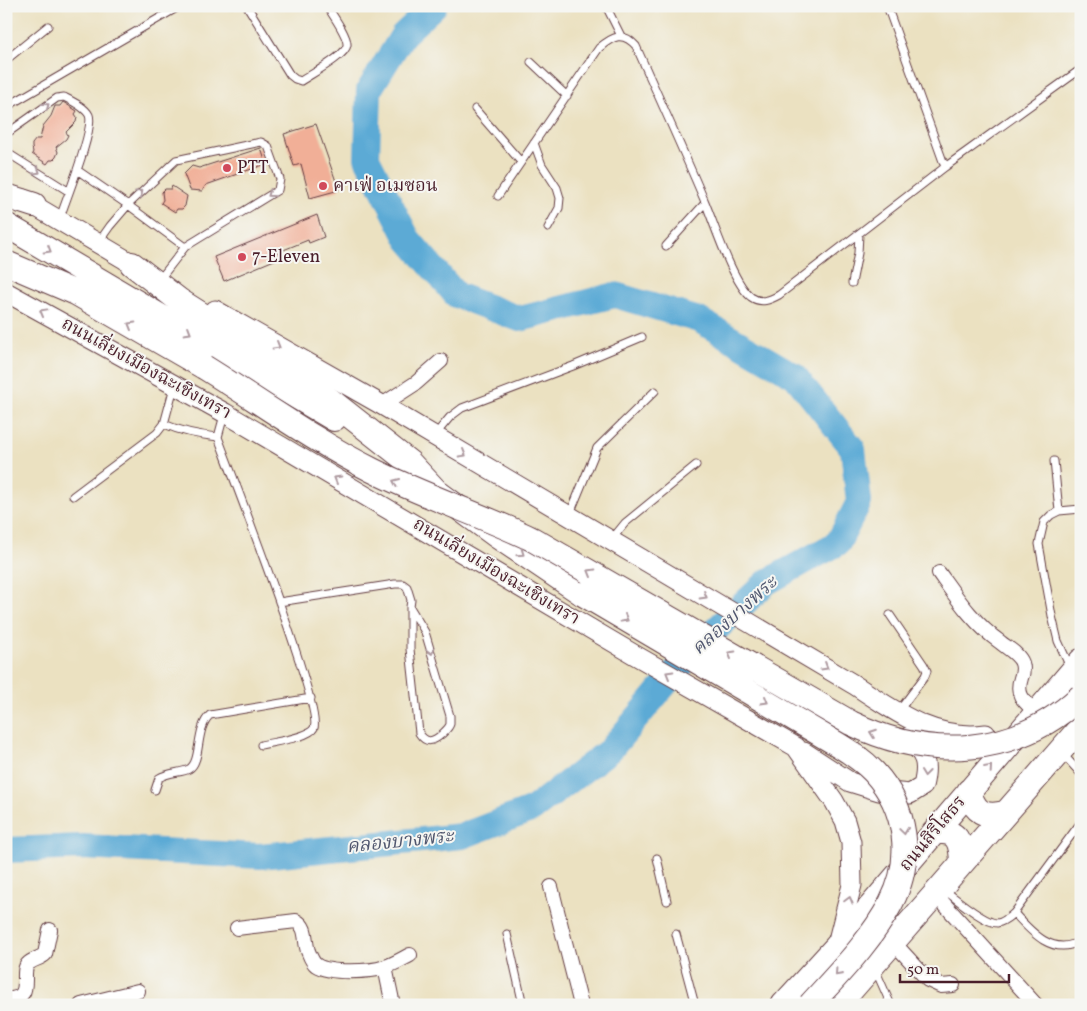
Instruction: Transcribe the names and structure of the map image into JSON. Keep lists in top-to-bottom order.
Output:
{
  "streets": {
    "highway": ["ถนนเลี่ยงเมืองฉะเชิงเทรา", "ถนนสิริโสธร"]
  },
  "crossings": [
    ["ถนนเลี่ยงเมืองฉะเชิงเทรา", "ถนนสิริโสธร"]
  ],
  "water": ["คลองบางพระ"],
  "places": ["PTT", "คาเฟ่ อเมซอน", "7-Eleven"],
  "scale_bar": "50 m"
}
